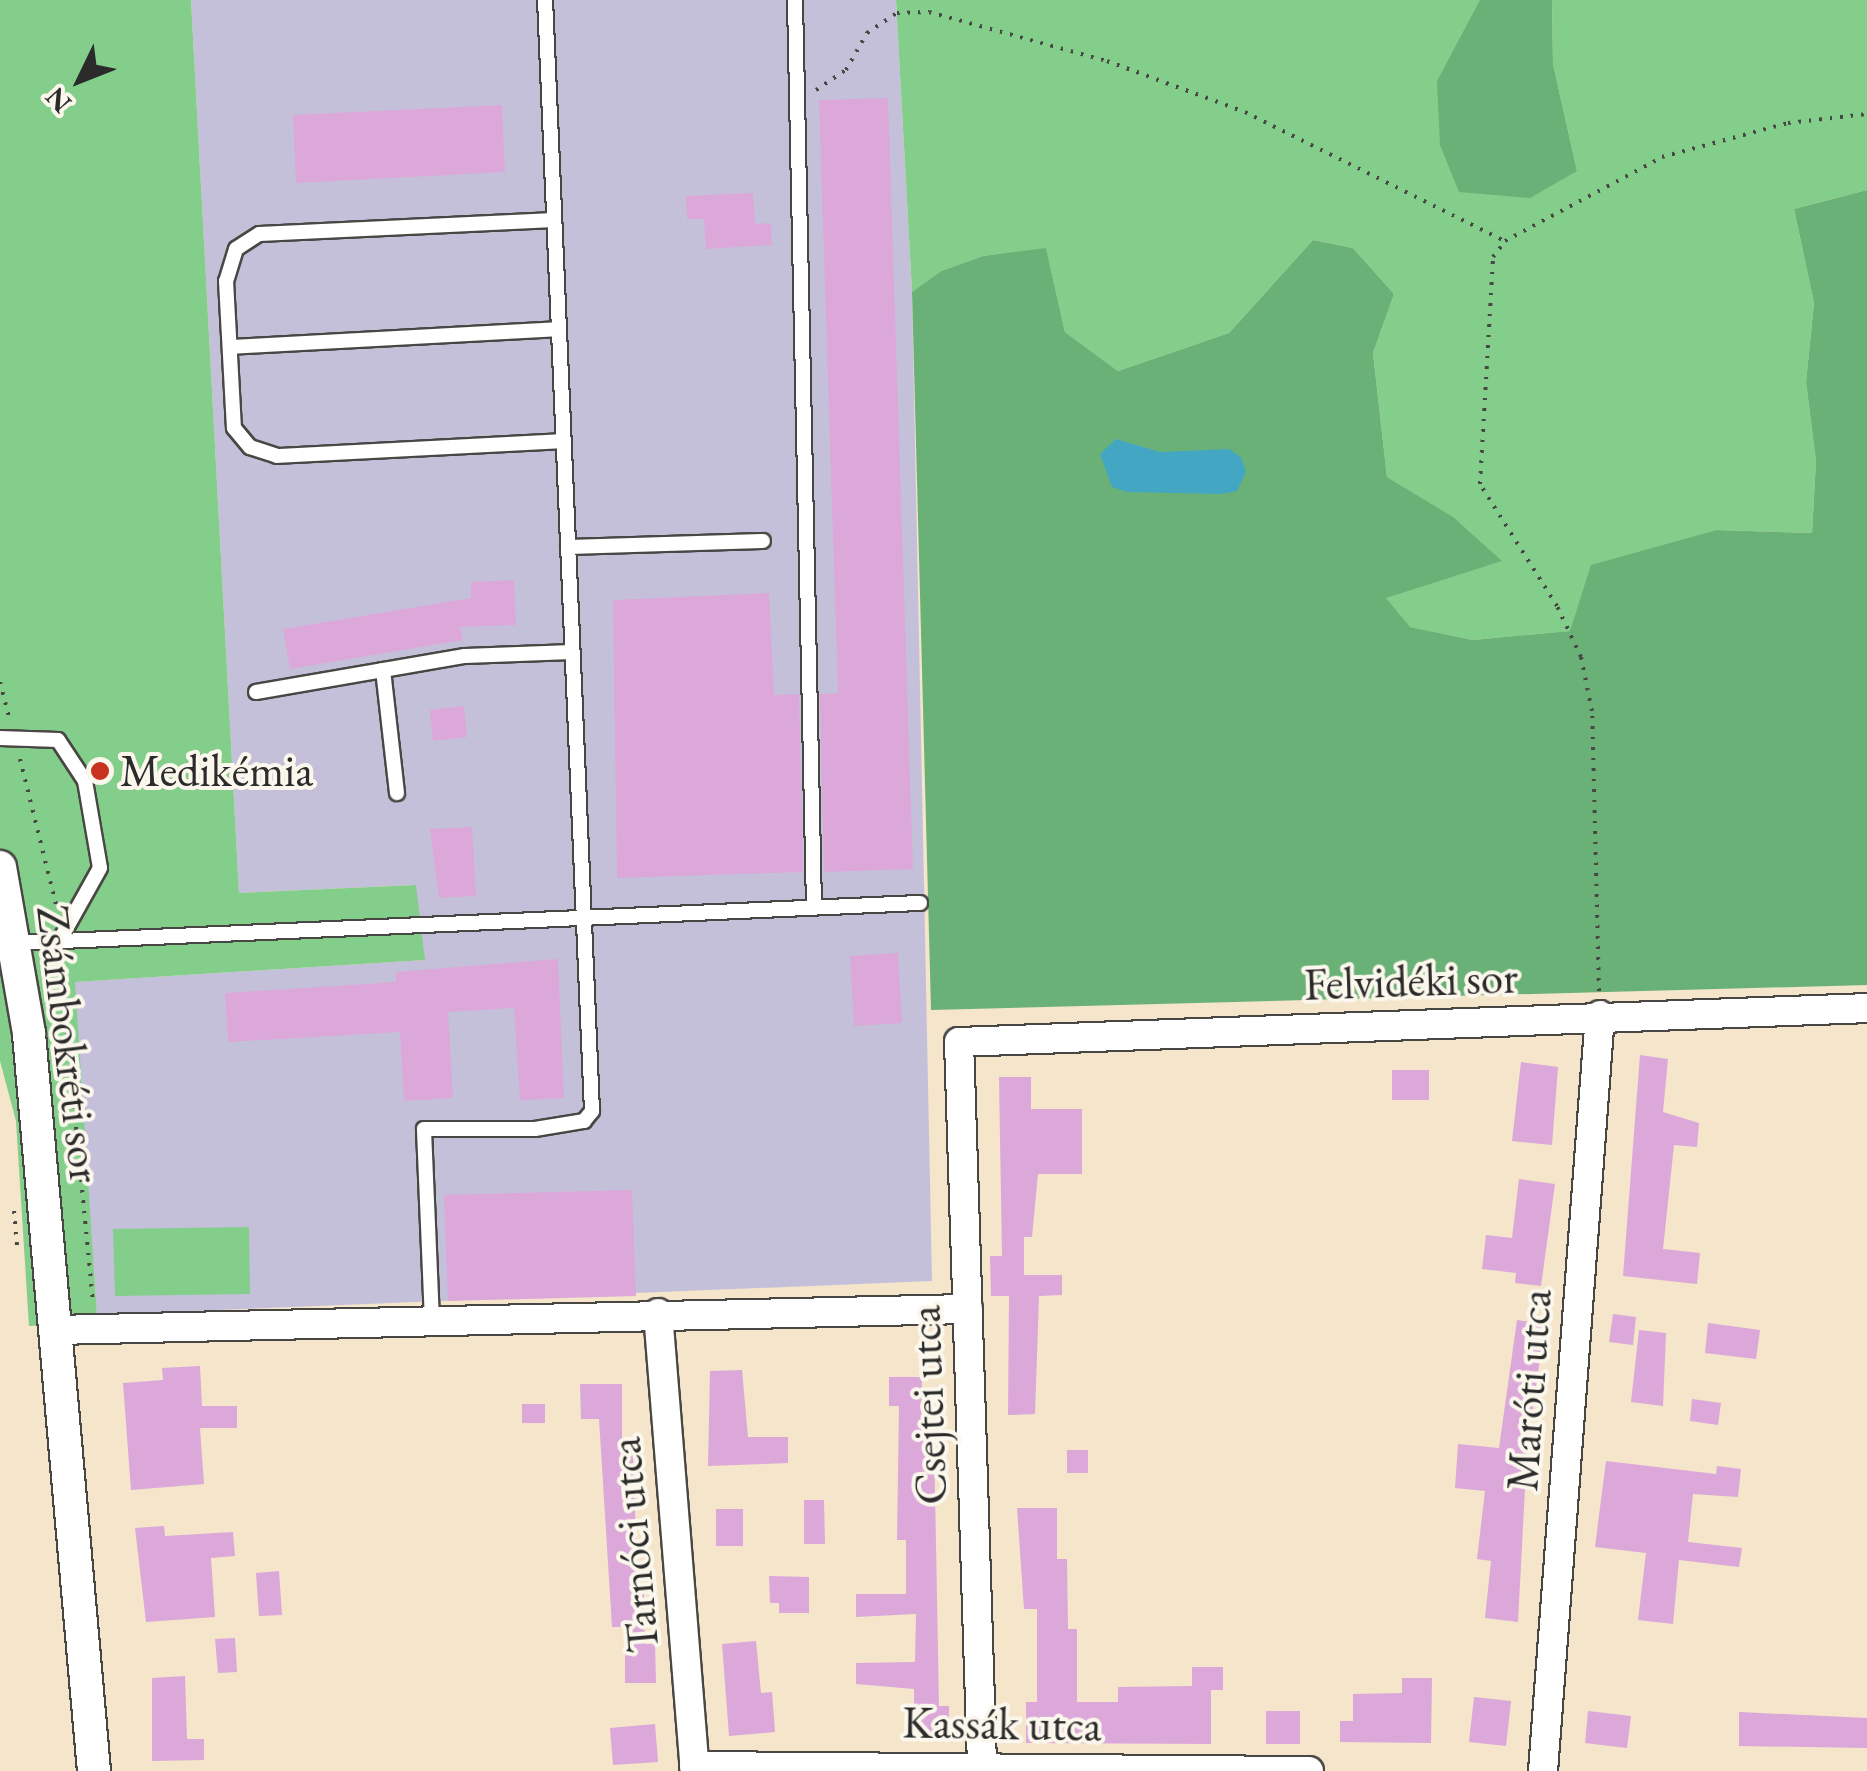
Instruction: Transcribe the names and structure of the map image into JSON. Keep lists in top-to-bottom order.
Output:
{
  "streets": {
    "street": [
      "Felvidéki sor",
      "Zsámbokréti sor",
      "Maróti utca",
      "Csejtei utca",
      "Tarnóci utca",
      "Kassák utca"
    ]
  },
  "crossings": [
    ["Felvidéki sor", "Maróti utca"],
    ["Felvidéki sor", "Csejtei utca"],
    ["Csejtei utca", "Kassák utca"],
    ["Tarnóci utca", "Kassák utca"]
  ],
  "places": ["Medikémia"],
  "north": "bottom left"
}
